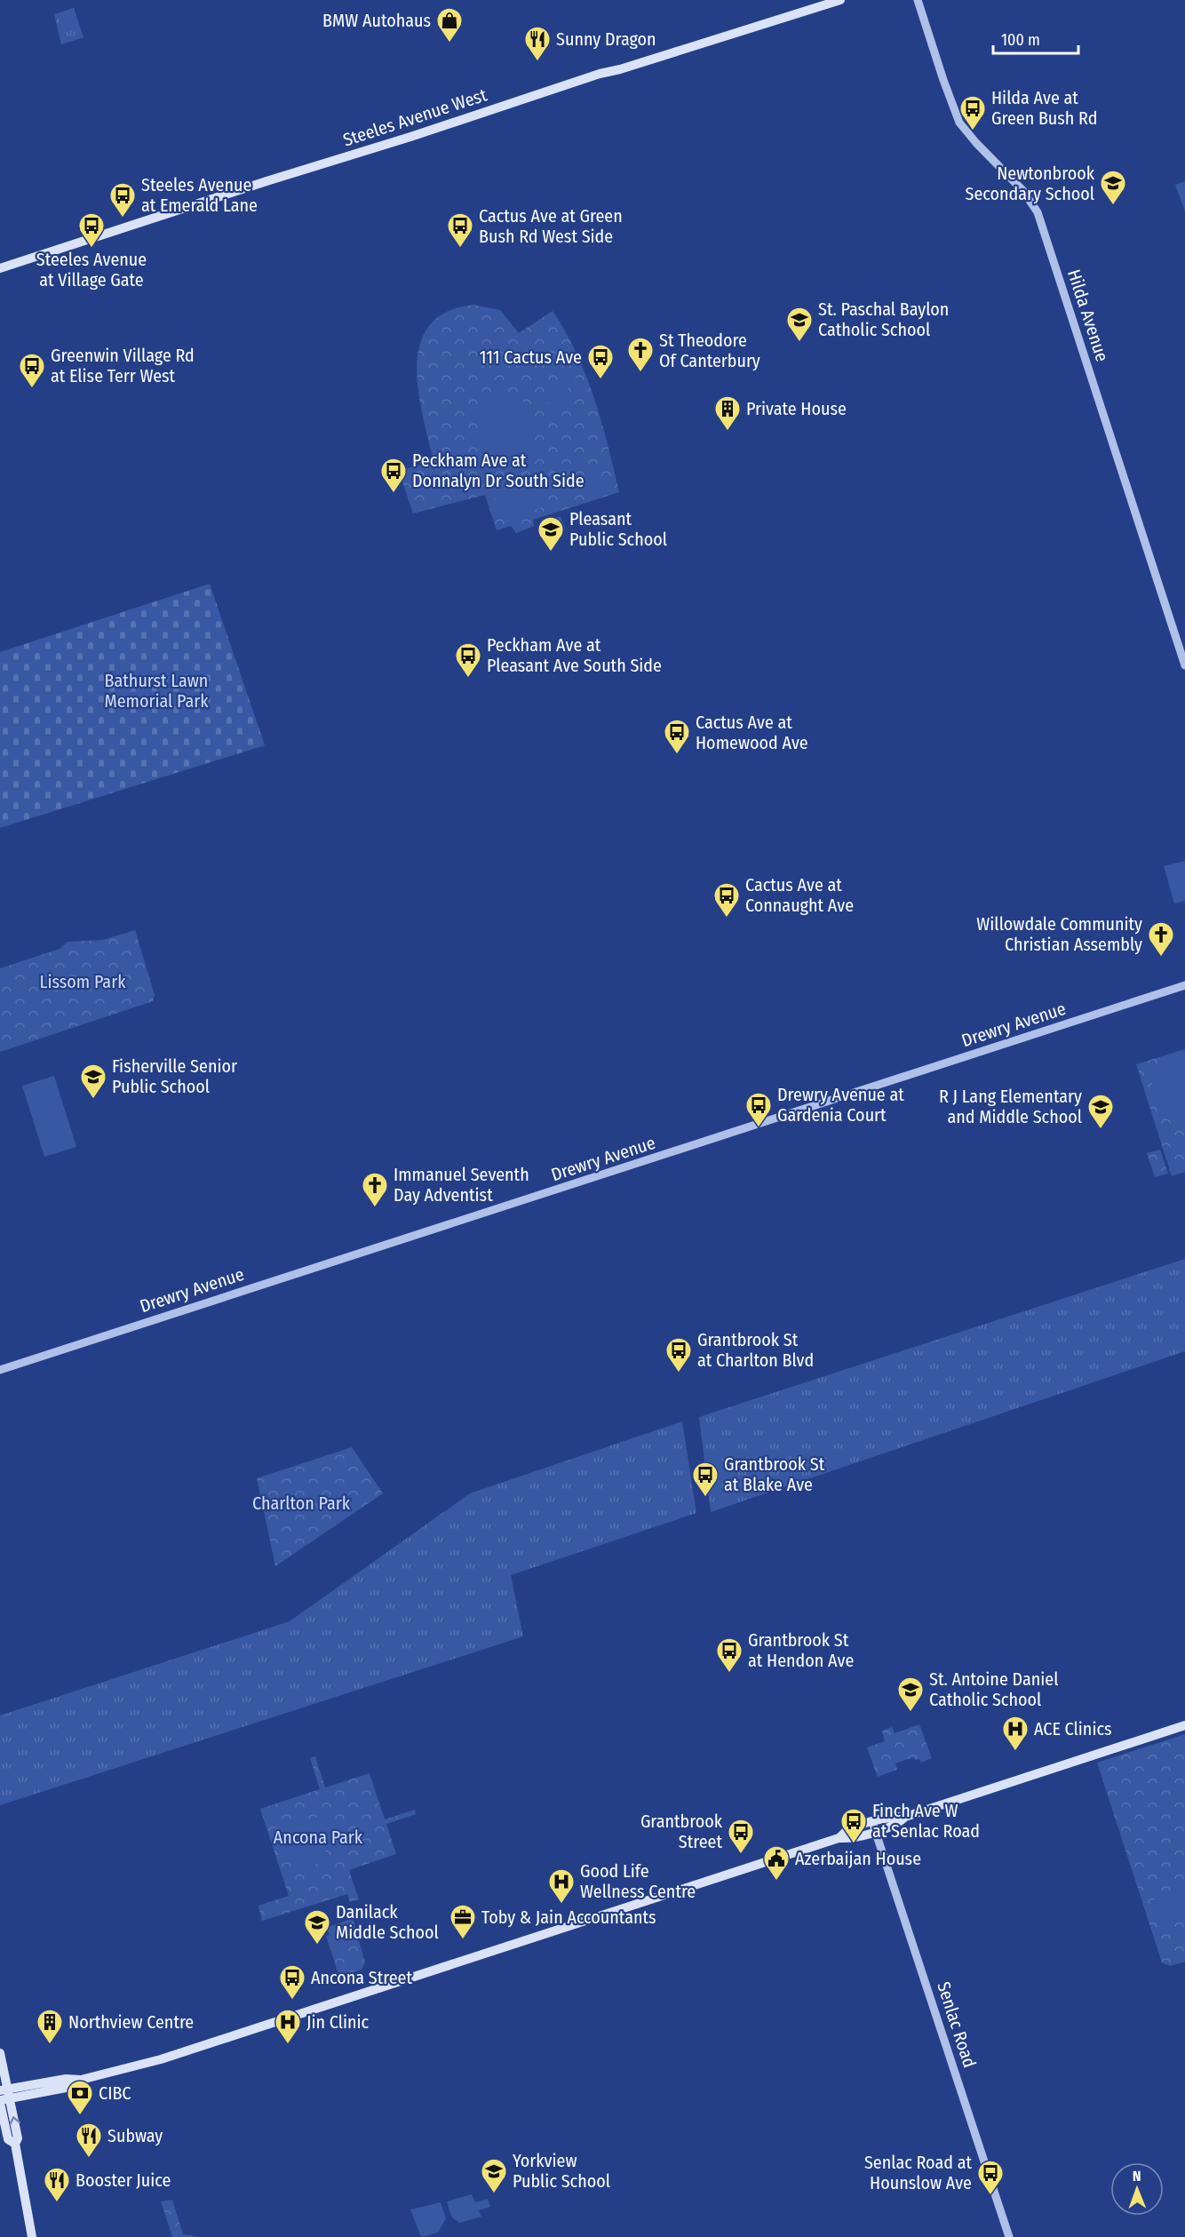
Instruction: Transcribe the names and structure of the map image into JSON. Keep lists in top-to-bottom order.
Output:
{
  "streets": {
    "main road": ["Steeles Avenue West"],
    "street": ["Hilda Avenue", "Drewry Avenue", "Senlac Road"]
  },
  "parks": [
    "Bathurst Lawn Memorial Park",
    "Lissom Park",
    "Charlton Park",
    "Ancona Park"
  ],
  "places": {
    "shop": ["BMW Autohaus"],
    "restaurant": ["Sunny Dragon", "Subway", "Booster Juice"],
    "bus stop": [
      "Hilda Ave at Green Bush Rd",
      "Steeles Avenue at Emerald Lane",
      "Steeles Avenue at Village Gate",
      "Cactus Ave at Green Bush Rd West Side",
      "111 Cactus Ave",
      "Greenwin Village Rd at Elise Terr West",
      "Peckham Ave at Donnalyn Dr South Side",
      "Peckham Ave at Pleasant Ave South Side",
      "Cactus Ave at Homewood Ave",
      "Cactus Ave at Connaught Ave",
      "Drewry Avenue at Gardenia Court",
      "Grantbrook St at Charlton Blvd",
      "Grantbrook St at Blake Ave",
      "Grantbrook St at Hendon Ave",
      "Finch Ave W at Senlac Road",
      "Grantbrook Street",
      "Ancona Street",
      "Senlac Road at Hounslow Ave"
    ],
    "school or university": [
      "Newtonbrook Secondary School",
      "St. Paschal Baylon Catholic School",
      "Pleasant Public School",
      "Fisherville Senior Public School",
      "R J Lang Elementary and Middle School",
      "St. Antoine Daniel Catholic School",
      "Danilack Middle School",
      "Yorkview Public School"
    ],
    "church": ["St Theodore Of Canterbury", "Willowdale Community Christian Assembly", "Immanuel Seventh Day Adventist"],
    "building": ["Private House", "Northview Centre"],
    "hospital": ["ACE Clinics", "Good Life Wellness Centre", "Jin Clinic"],
    "public building": ["Azerbaijan House"],
    "office": ["Toby & Jain Accountants"],
    "bank": ["CIBC"]
  },
  "scale_bar": "100 m",
  "north": "top"
}
